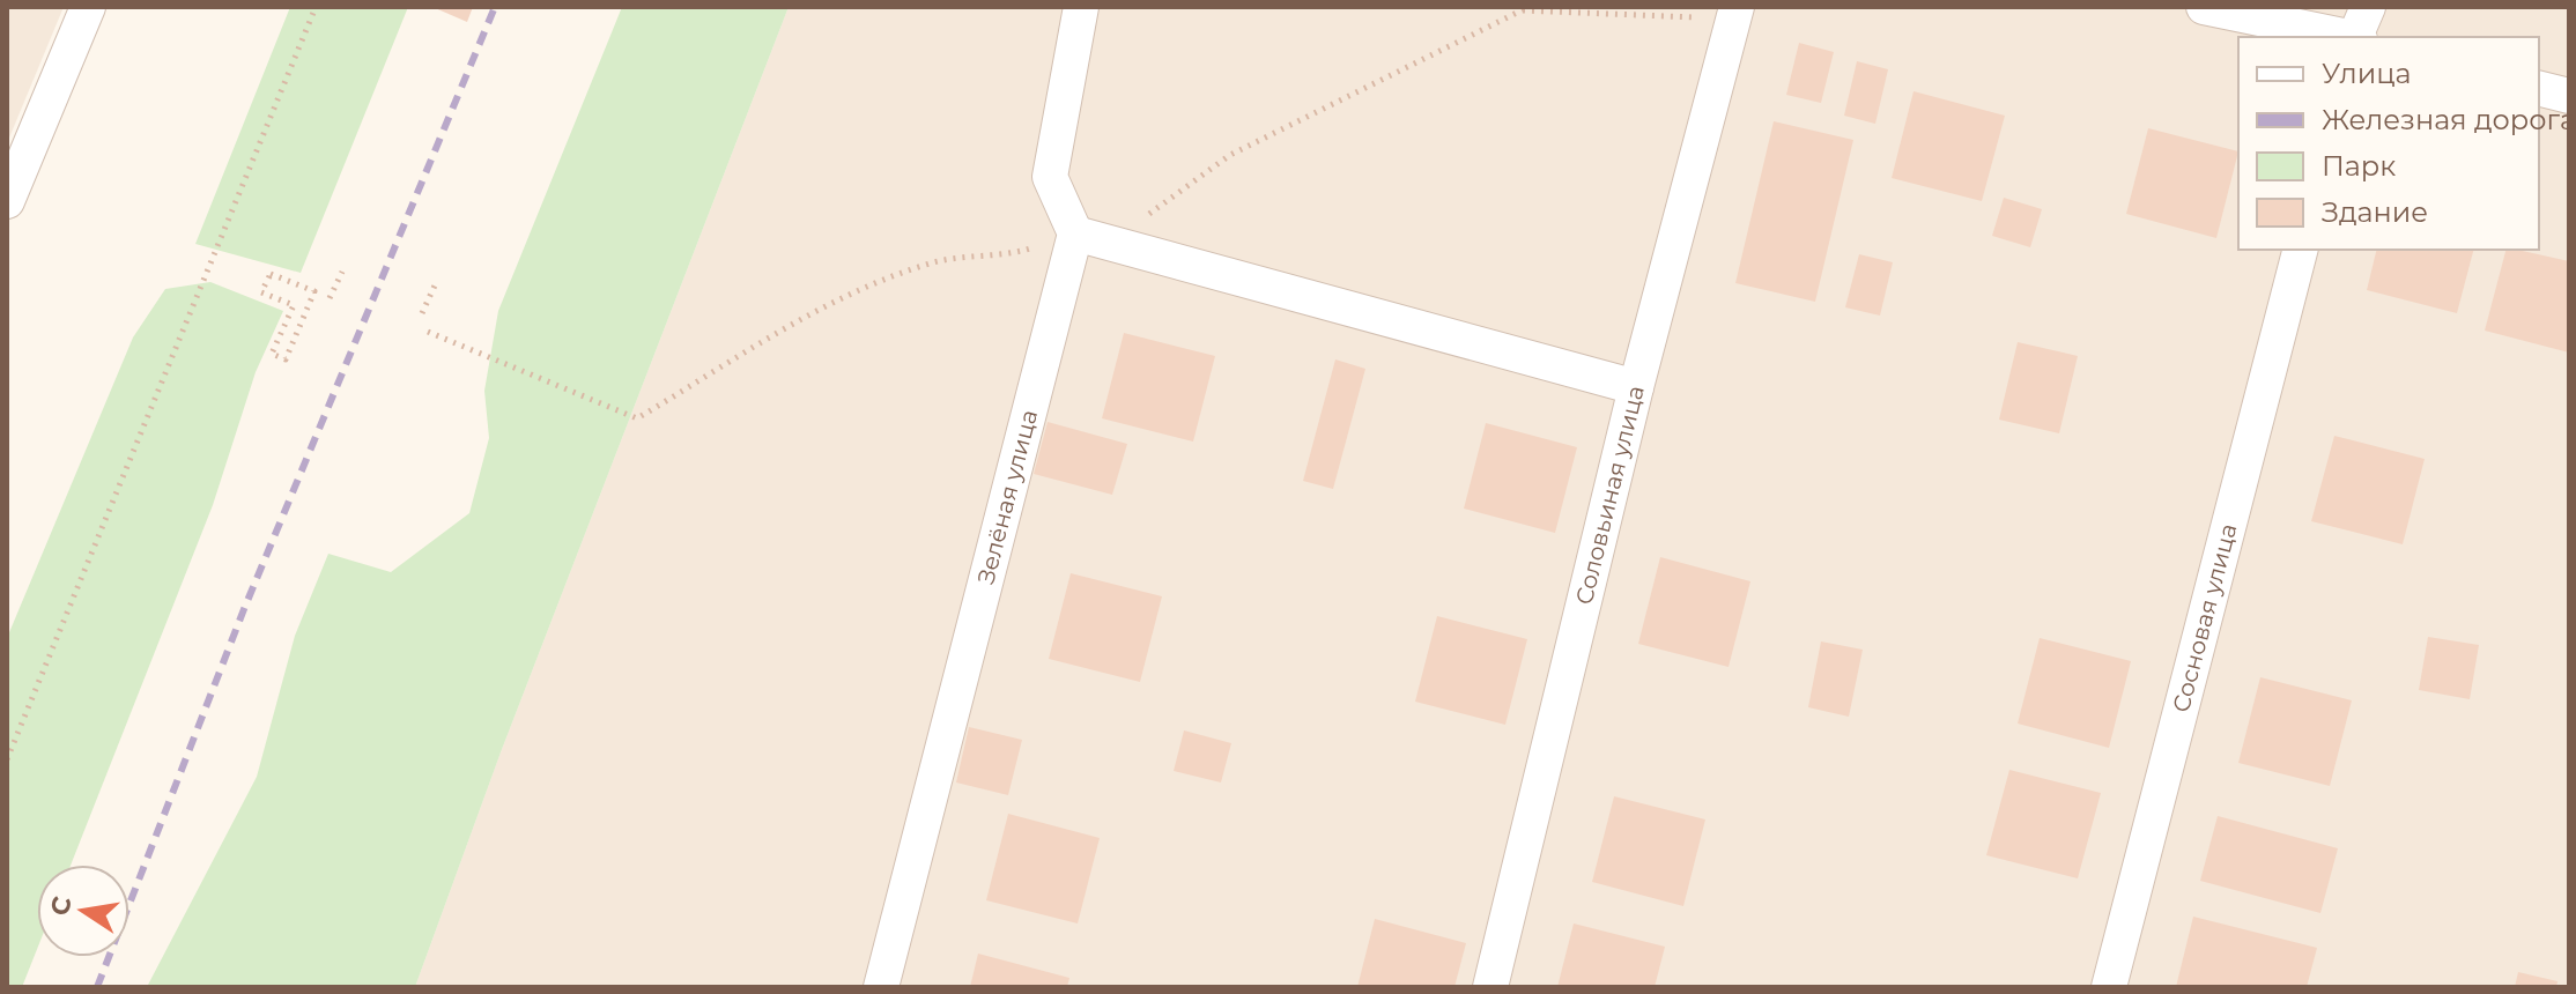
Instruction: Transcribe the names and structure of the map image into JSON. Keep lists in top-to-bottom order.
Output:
{
  "streets": {
    "street": ["Соловьиная улица", "Зелёная улица", "Сосновая улица"]
  },
  "legend": [
    "Улица",
    "Железная дорога",
    "Парк",
    "Здание"
  ],
  "north": "left"
}
